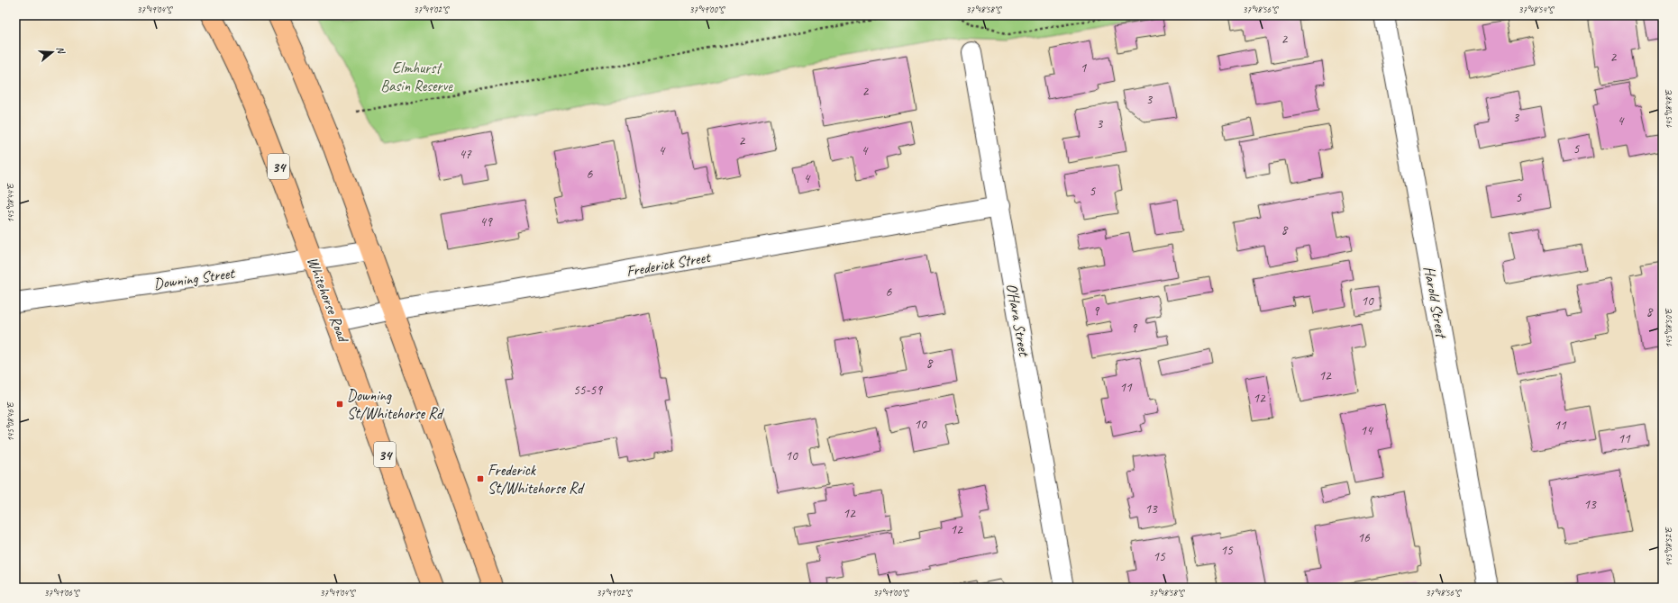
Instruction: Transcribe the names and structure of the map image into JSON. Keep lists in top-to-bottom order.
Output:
{
  "streets": {
    "main road": ["34", "Whitehorse Road"],
    "street": [
      "Frederick Street",
      "Downing Street",
      "Harold Street",
      "O'Hara Street"
    ]
  },
  "crossings": [
    ["Frederick Street", "Whitehorse Road"],
    ["Frederick Street", "O'Hara Street"],
    ["Downing Street", "Whitehorse Road"]
  ],
  "parks": ["Elmhurst Basin Reserve"],
  "places": {
    "transit": ["Downing St/Whitehorse Rd", "Frederick St/Whitehorse Rd"]
  },
  "house_numbers": [
    "2",
    "2",
    "1",
    "2",
    "3",
    "3",
    "4",
    "3",
    "2",
    "5",
    "4",
    "4",
    "47",
    "6",
    "4",
    "5",
    "5",
    "49",
    "8",
    "6",
    "10",
    "9",
    "8",
    "9",
    "8",
    "12",
    "11",
    "55-59",
    "12",
    "10",
    "11",
    "14",
    "11",
    "10",
    "13",
    "13",
    "12",
    "12",
    "16",
    "15",
    "15"
  ],
  "north": "right",
  "coordinates": [
    "37°49'04\"S",
    "37°49'02\"S",
    "37°49'00\"S",
    "37°48'58\"S",
    "37°48'56\"S",
    "37°48'54\"S",
    "145°08'48\"E",
    "145°08'44\"E",
    "145°08'50\"E",
    "145°08'46\"E",
    "145°08'52\"E",
    "37°49'06\"S"
  ]
}
